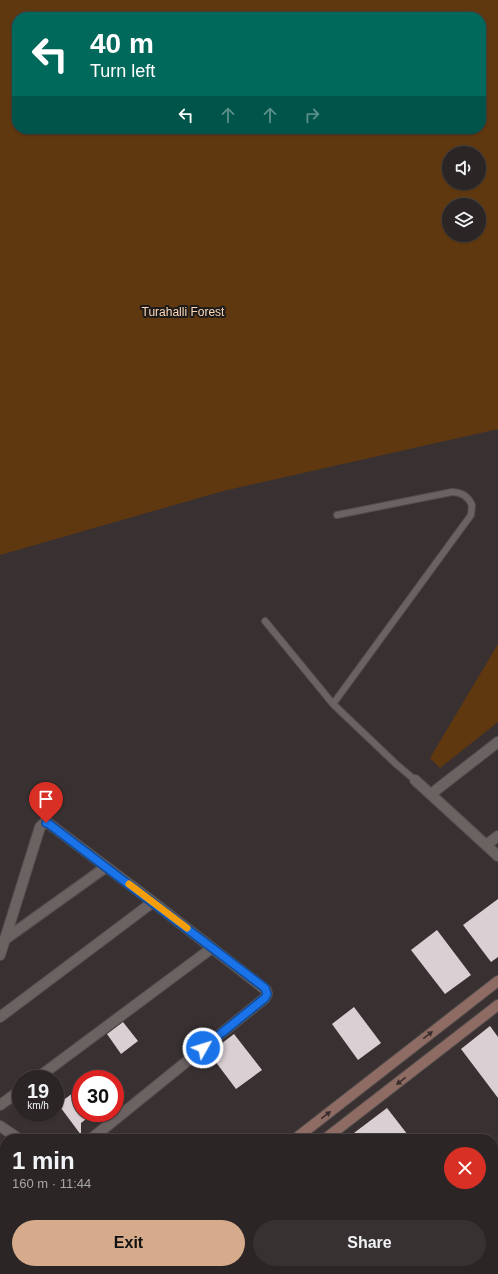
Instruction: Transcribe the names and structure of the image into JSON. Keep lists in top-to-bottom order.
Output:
{
  "parks": ["Turahalli Forest"],
  "page": {
    "turn": ["40 m", "Turn left"],
    "speed": "19 km/h",
    "limit": "30",
    "heading": ["1 min", "160 m · 11:44"],
    "buttons": ["Exit", "Share"]
  }
}
